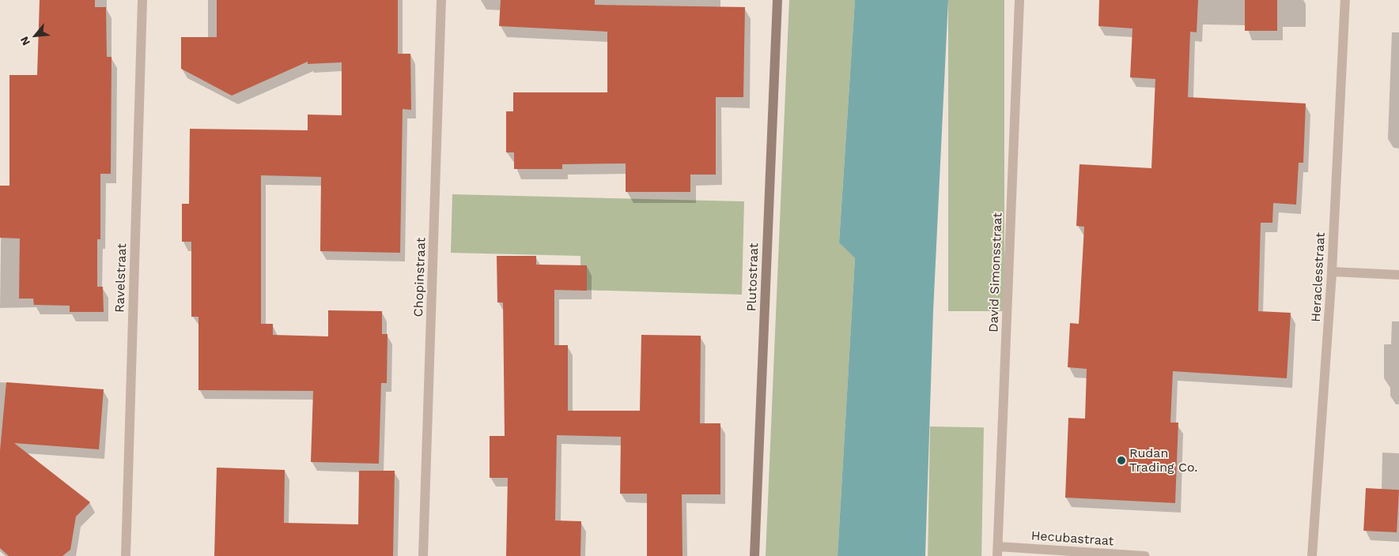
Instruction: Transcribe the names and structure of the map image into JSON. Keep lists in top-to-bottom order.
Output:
{
  "streets": {
    "street": [
      "David Simonsstraat",
      "Chopinstraat",
      "Plutostraat",
      "Heraclesstraat",
      "Ravelstraat",
      "Hecubastraat"
    ]
  },
  "crossings": [
    ["David Simonsstraat", "Hecubastraat"]
  ],
  "places": ["Rudan Trading Co."],
  "north": "bottom left"
}
